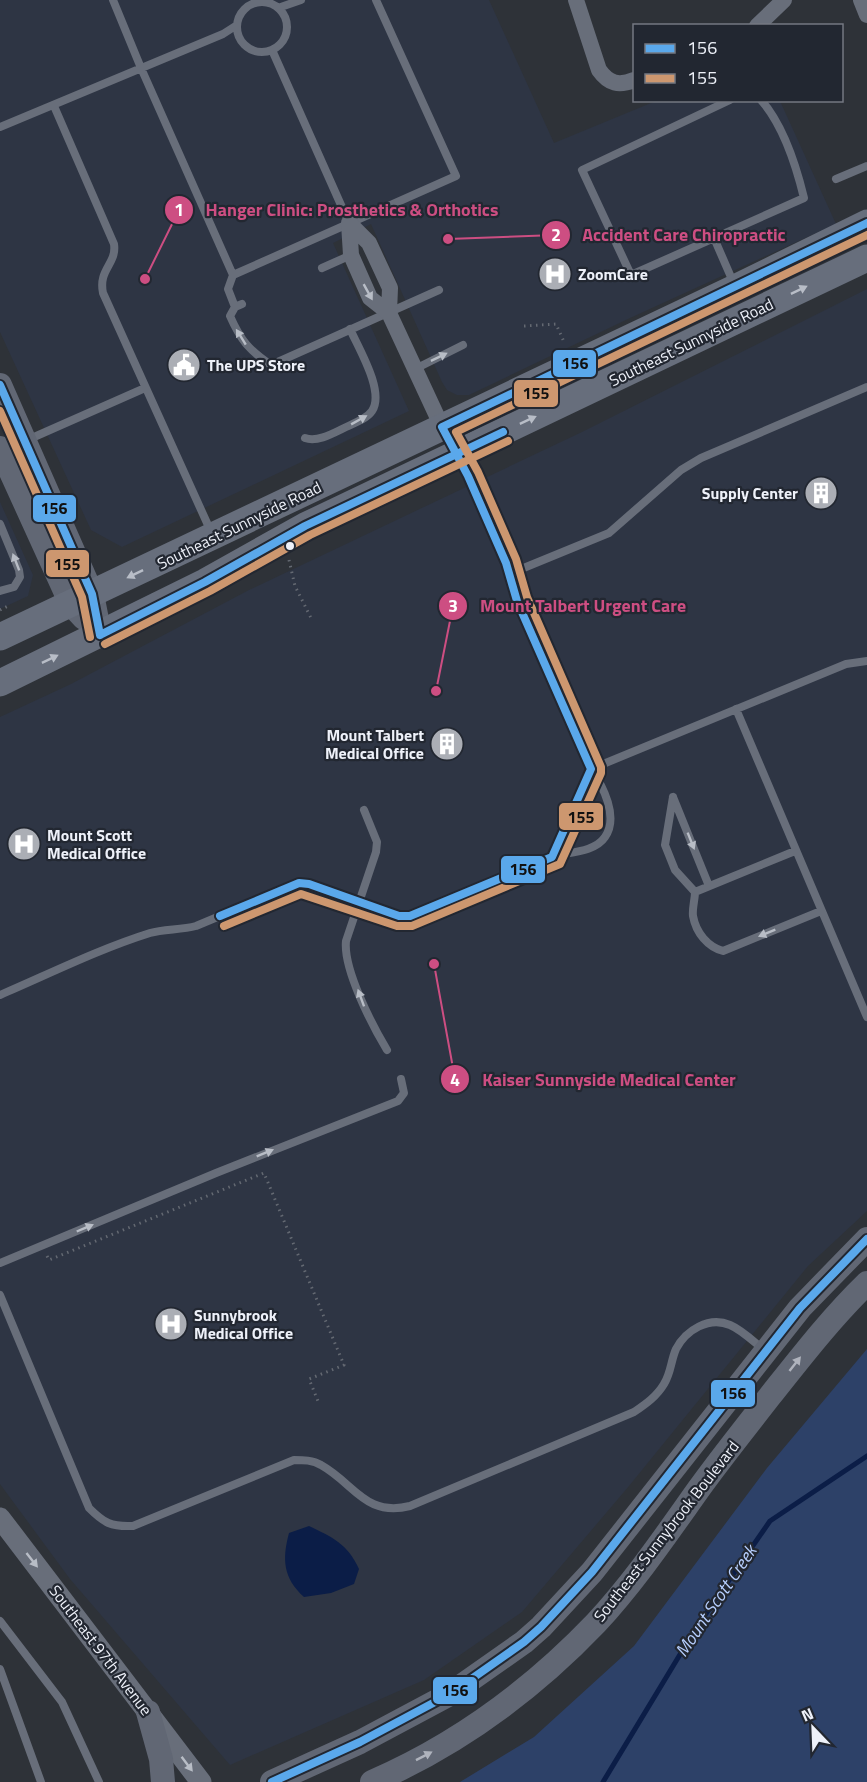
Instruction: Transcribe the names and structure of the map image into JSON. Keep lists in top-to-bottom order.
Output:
{
  "streets": {
    "main road": ["Southeast Sunnyside Road", "Southeast Sunnybrook Boulevard"],
    "street": ["Southeast 97th Avenue"]
  },
  "one_way": ["Southeast 97th Avenue"],
  "water": ["Mount Scott Creek"],
  "places": {
    "other": [
      "Accident Care Chiropractic",
      "Hanger Clinic: Prosthetics & Orthotics",
      "Mount Talbert Urgent Care",
      "Kaiser Sunnyside Medical Center"
    ],
    "hospital": ["ZoomCare", "Mount Scott Medical Office", "Sunnybrook Medical Office"],
    "public building": ["The UPS Store"],
    "building": ["Supply Center", "Mount Talbert Medical Office"]
  },
  "lines": ["transit line 156", "transit line 155"],
  "legend": ["156", "155"],
  "north": "top left"
}
